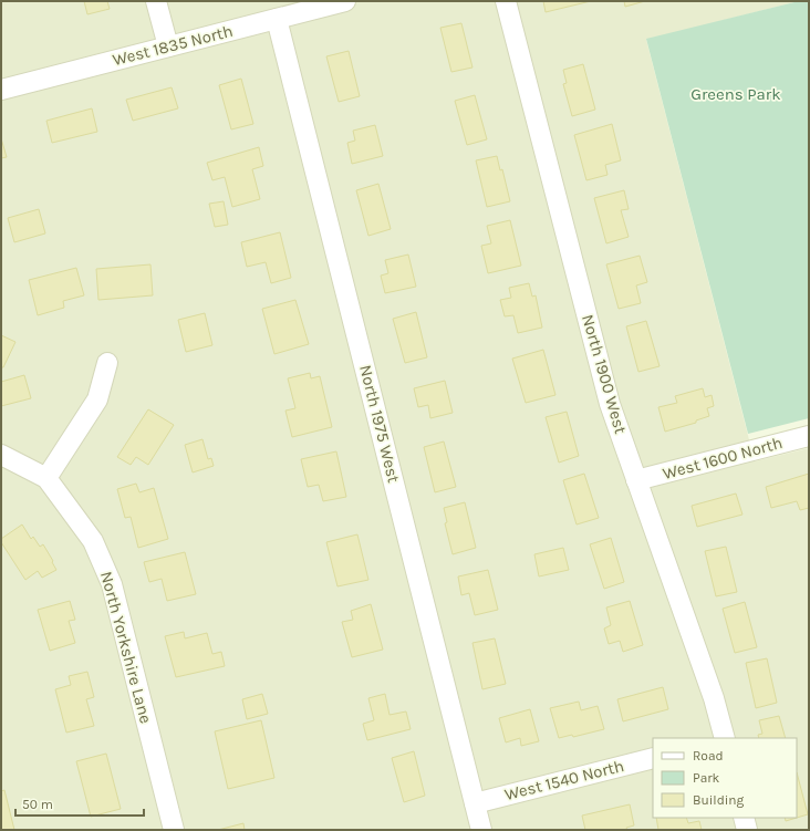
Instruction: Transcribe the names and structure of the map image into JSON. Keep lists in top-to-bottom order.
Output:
{
  "streets": {
    "street": [
      "West 1835 North",
      "North 1900 West",
      "North 1975 West",
      "West 1600 North",
      "North Yorkshire Lane",
      "West 1540 North"
    ]
  },
  "crossings": [
    ["West 1835 North", "North 1975 West"],
    ["North 1900 West", "West 1600 North"],
    ["North 1975 West", "West 1540 North"]
  ],
  "parks": ["Greens Park"],
  "legend": ["Road", "Park", "Building"],
  "scale_bar": "50 m"
}
